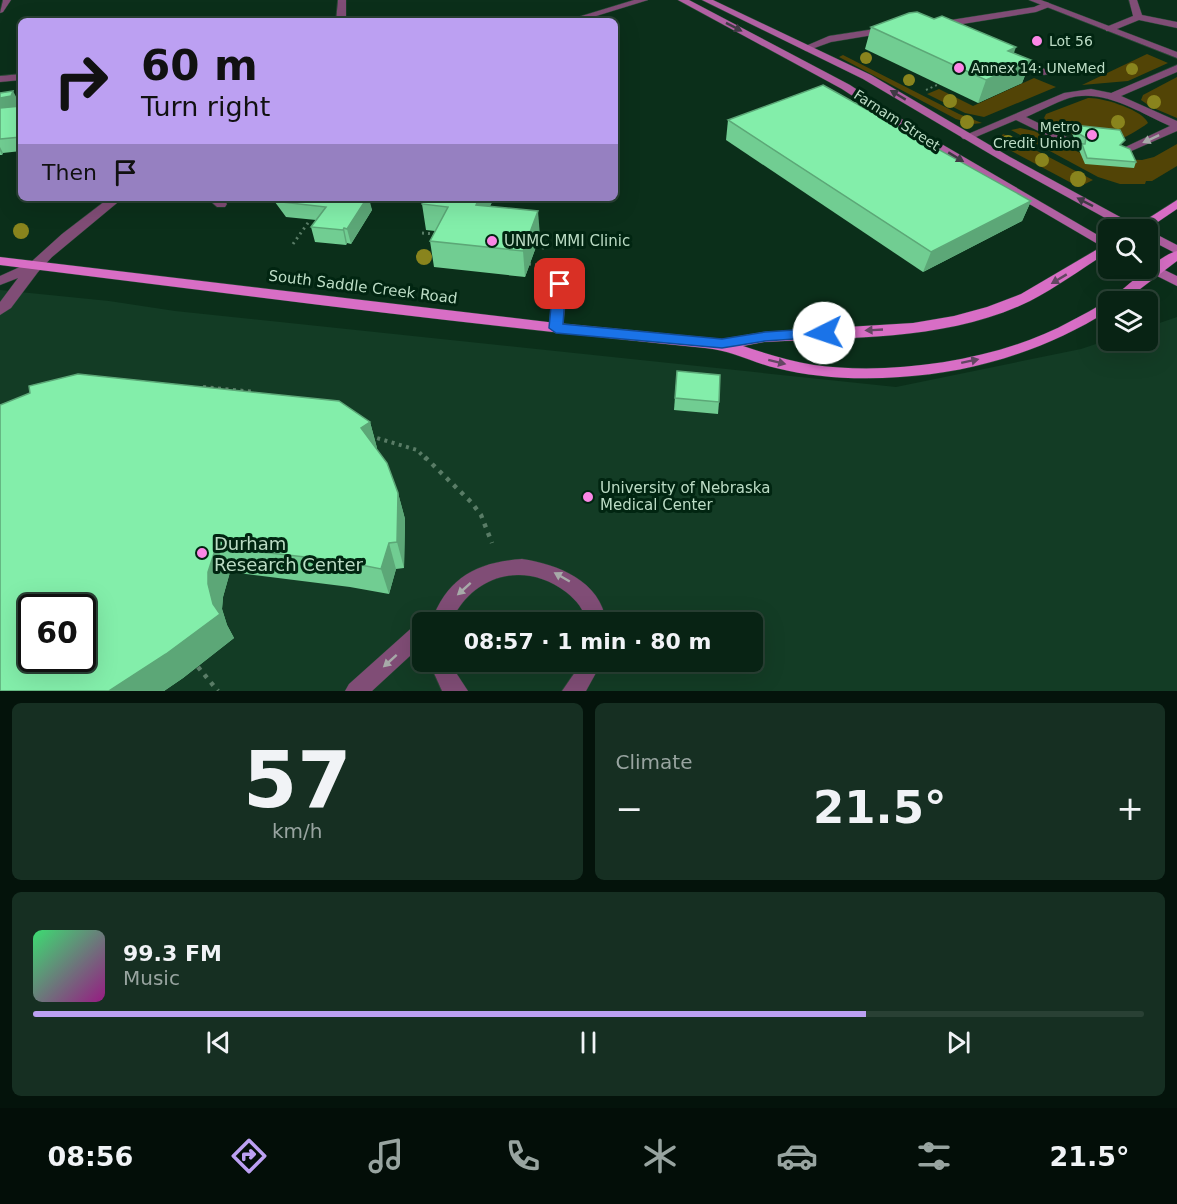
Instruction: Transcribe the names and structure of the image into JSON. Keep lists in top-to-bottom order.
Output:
{
  "streets": {
    "main road": ["Farnam Street", "South Saddle Creek Road"]
  },
  "places": [
    "Lot 56",
    "Annex 14: UNeMed",
    "Metro Credit Union",
    "UNMC MMI Clinic",
    "University of Nebraska Medical Center",
    "Durham Research Center"
  ],
  "page": {
    "turn": ["60 m", "Turn right"],
    "then": "Then",
    "limit": "60",
    "trip": "08:57 · 1 min · 80 m",
    "tile": [
      ["57", "km/h"],
      "Climate"
    ],
    "heat": ["−", "21.5°", "+"],
    "song": ["99.3 FM", "Music"],
    "tabs": ["08:56", "21.5°"]
  }
}
